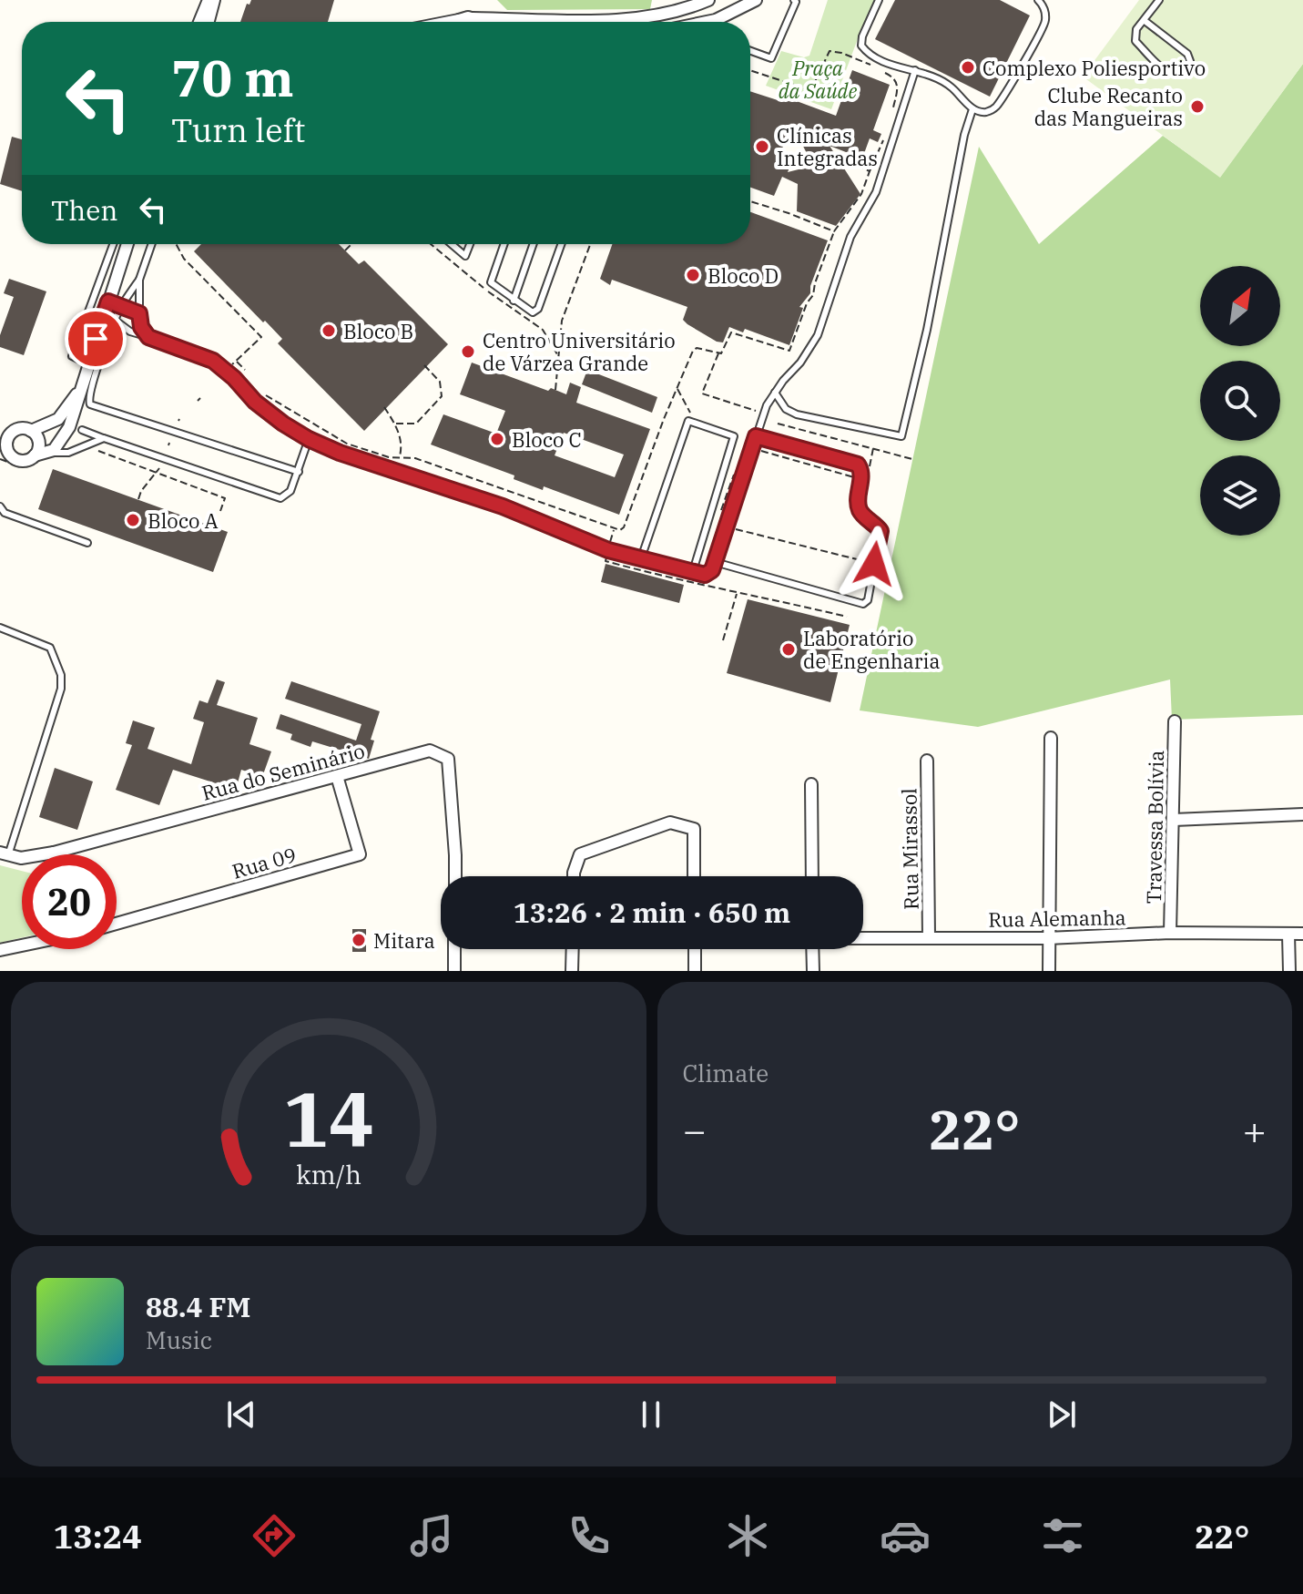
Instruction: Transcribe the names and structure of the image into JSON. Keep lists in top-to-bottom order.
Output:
{
  "streets": {
    "street": [
      "Rua do Seminário",
      "Travessa Bolívia",
      "Rua Mirassol",
      "Rua 09",
      "Rua Alemanha"
    ]
  },
  "crossings": [
    ["Rua do Seminário", "Rua 09"],
    ["Travessa Bolívia", "Rua Alemanha"],
    ["Rua Mirassol", "Rua Alemanha"]
  ],
  "parks": ["Praça da Saúde"],
  "places": [
    "Complexo Poliesportivo",
    "Clube Recanto das Mangueiras",
    "Clínicas Integradas",
    "Bloco D",
    "Bloco B",
    "Centro Universitário de Várzea Grande",
    "Bloco C",
    "Bloco A",
    "Laboratório de Engenharia",
    "Mitara"
  ],
  "north": "top right",
  "page": {
    "turn": ["70 m", "Turn left"],
    "then": "Then",
    "limit": "20",
    "trip": "13:26 · 2 min · 650 m",
    "tile": "Climate",
    "heat": ["−", "22°", "+"],
    "song": ["88.4 FM", "Music"],
    "tabs": ["13:24", "22°"],
    "gauge": ["14", "km/h"]
  }
}
